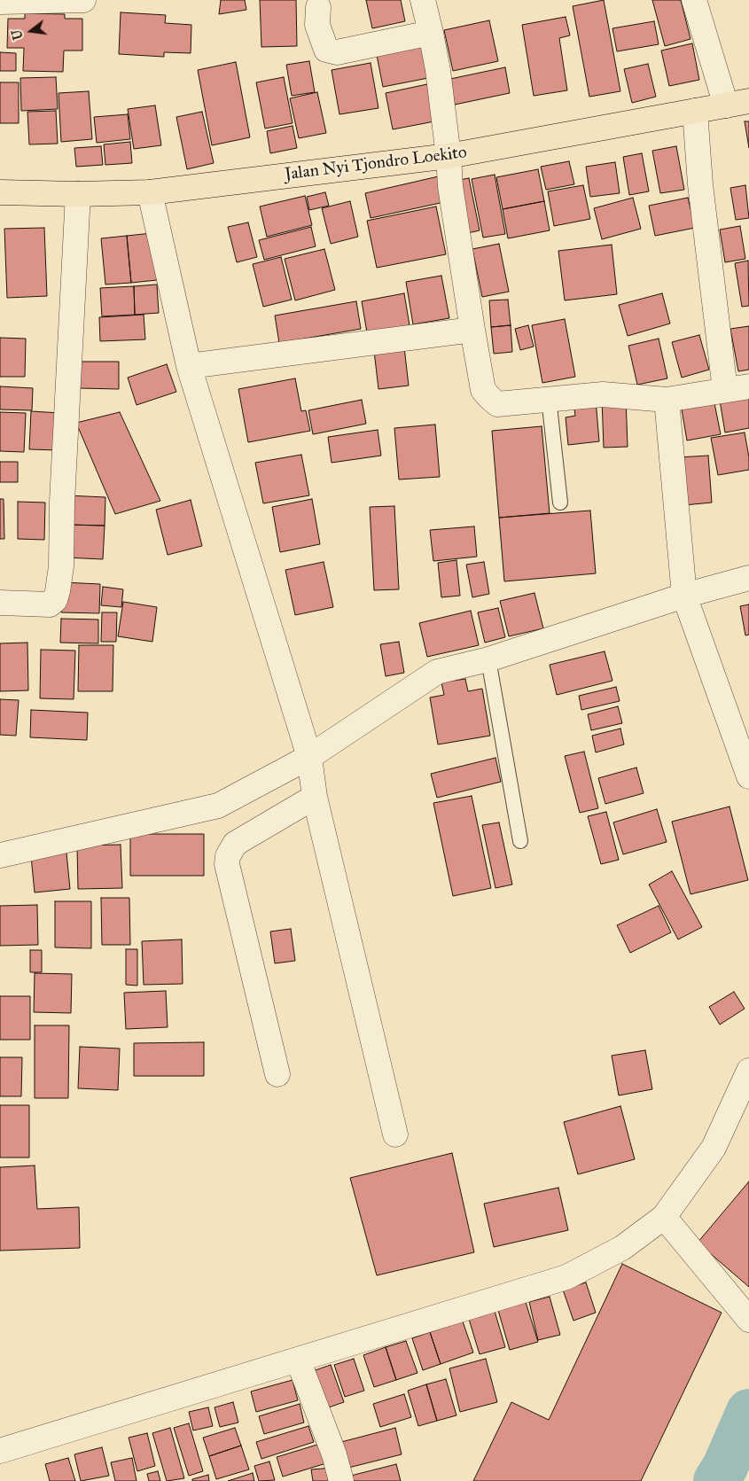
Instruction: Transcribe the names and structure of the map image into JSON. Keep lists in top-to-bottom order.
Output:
{
  "streets": {
    "main road": ["Jalan Nyi Tjondro Loekito"]
  },
  "north": "left"
}
